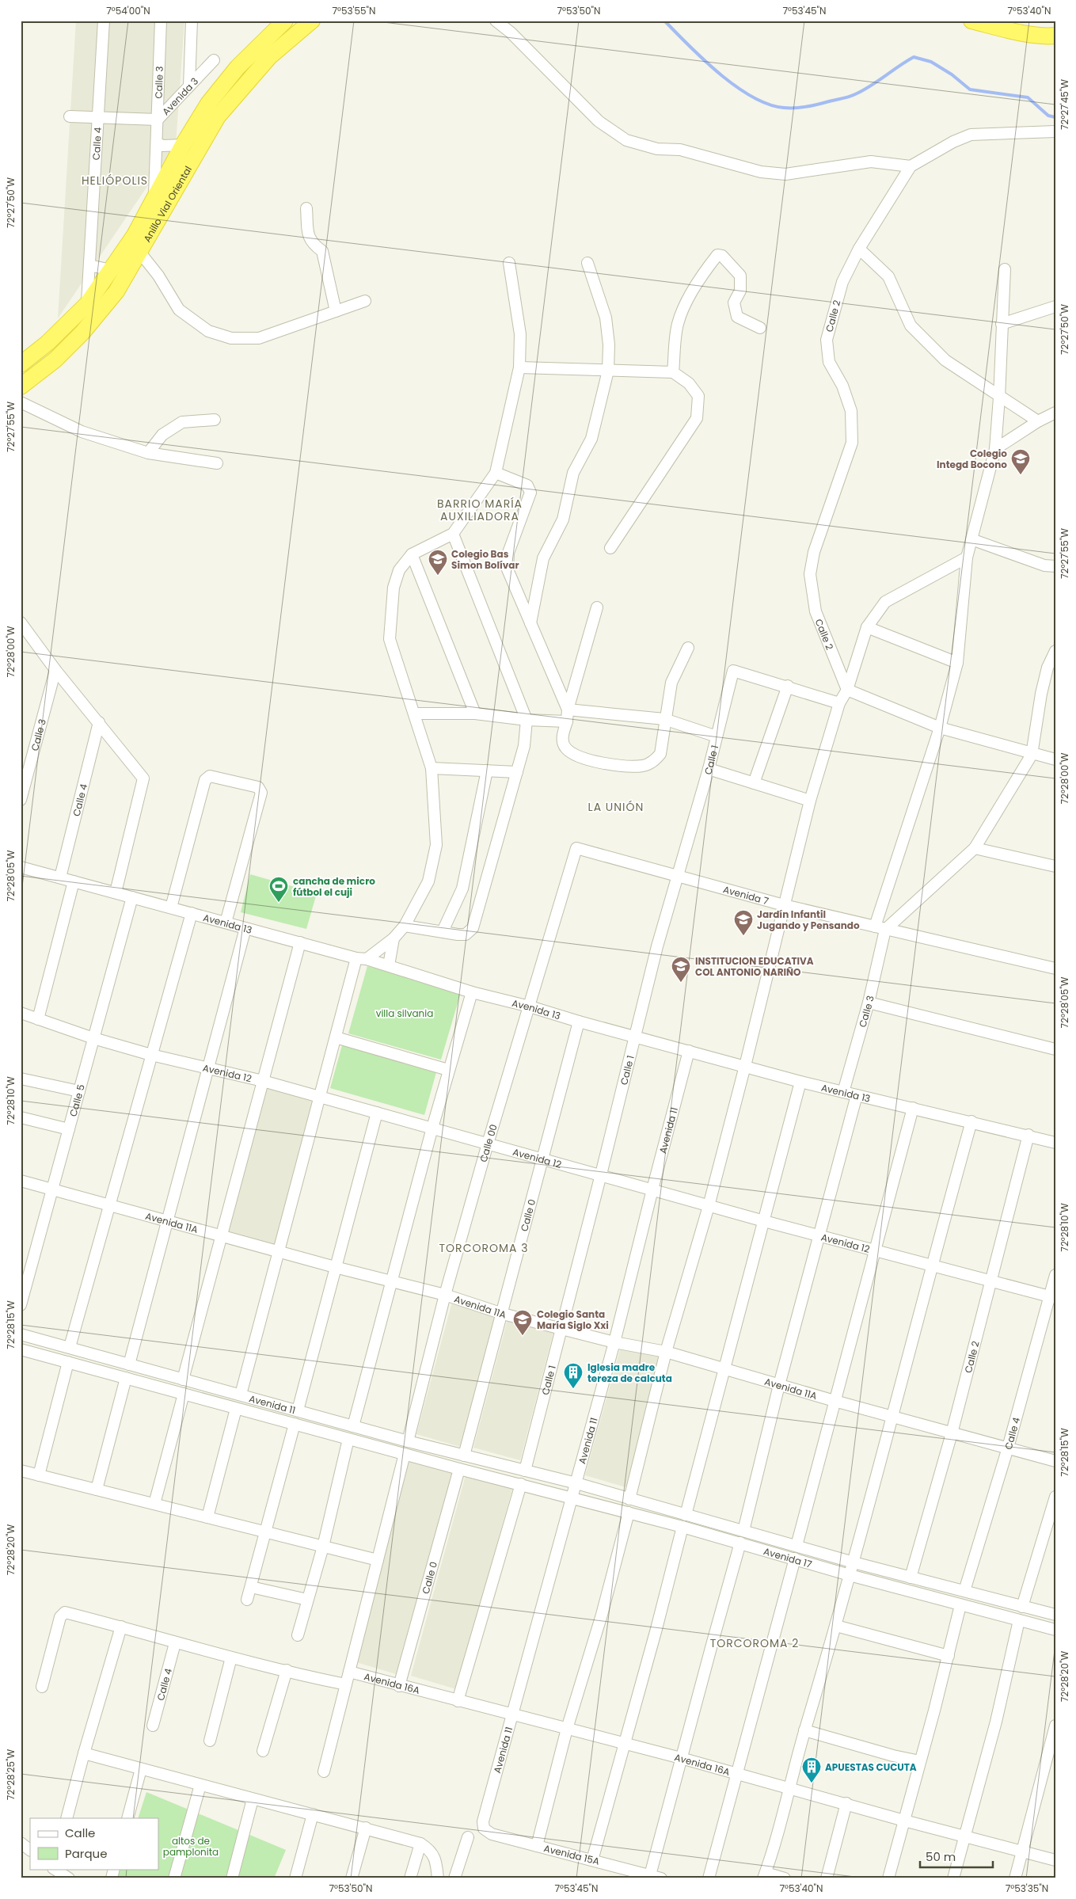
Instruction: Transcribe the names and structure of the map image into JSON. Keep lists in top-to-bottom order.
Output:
{
  "streets": {
    "highway": ["Anillo Vial Oriental"],
    "street": [
      "Calle 3",
      "Avenida 3",
      "Calle 4",
      "Calle 2",
      "Calle 1",
      "Avenida 7",
      "Avenida 13",
      "Avenida 12",
      "Calle 5",
      "Avenida 11",
      "Calle 00",
      "Calle 0",
      "Avenida 11A",
      "Avenida 17",
      "Avenida 16A",
      "Avenida 15A"
    ]
  },
  "crossings": [
    ["Calle 3", "Avenida 3"],
    ["Calle 3", "Anillo Vial Oriental"],
    ["Calle 3", "Avenida 7"],
    ["Calle 3", "Avenida 13"],
    ["Avenida 3", "Calle 4"],
    ["Calle 4", "Anillo Vial Oriental"],
    ["Calle 4", "Avenida 13"],
    ["Calle 4", "Avenida 12"],
    ["Calle 4", "Avenida 11A"],
    ["Calle 4", "Avenida 17"],
    ["Calle 2", "Avenida 13"],
    ["Calle 2", "Avenida 12"],
    ["Calle 2", "Avenida 11A"],
    ["Calle 2", "Avenida 17"],
    ["Calle 1", "Avenida 7"],
    ["Calle 1", "Avenida 13"],
    ["Calle 1", "Avenida 12"],
    ["Calle 1", "Avenida 11"],
    ["Calle 1", "Avenida 11A"],
    ["Calle 1", "Avenida 17"],
    ["Avenida 7", "Calle 00"],
    ["Avenida 13", "Calle 5"],
    ["Avenida 13", "Avenida 11"],
    ["Avenida 13", "Calle 00"],
    ["Avenida 13", "Calle 0"],
    ["Avenida 12", "Calle 5"],
    ["Avenida 12", "Avenida 11"],
    ["Avenida 12", "Calle 00"],
    ["Avenida 12", "Calle 0"],
    ["Calle 5", "Avenida 11A"],
    ["Avenida 11", "Calle 00"],
    ["Avenida 11", "Calle 0"],
    ["Avenida 11", "Avenida 11A"],
    ["Avenida 11", "Avenida 17"],
    ["Avenida 11", "Avenida 16A"],
    ["Avenida 11", "Avenida 15A"],
    ["Calle 00", "Avenida 11A"],
    ["Calle 0", "Avenida 11A"],
    ["Calle 0", "Avenida 16A"]
  ],
  "districts": [
    "HELIÓPOLIS",
    "BARRIO MARÍA AUXILIADORA",
    "LA UNIÓN",
    "TORCOROMA 3",
    "TORCOROMA 2"
  ],
  "parks": ["villa silvania", "altos de pamplonita"],
  "places": {
    "school or university": [
      "Colegio Integd Bocono",
      "Colegio Bas Simon Bolívar",
      "Jardín Infantil Jugando y Pensando",
      "INSTITUCION EDUCATIVA COL ANTONIO NARIÑO",
      "Colegio Santa María Siglo Xxi"
    ],
    "sports": ["cancha de micro fútbol el cuji"],
    "building": ["Iglesia madre tereza de calcuta", "APUESTAS CUCUTA"]
  },
  "legend": ["Calle", "Parque"],
  "scale_bar": "50 m",
  "coordinates": [
    "7°54'00\"N",
    "7°53'55\"N",
    "7°53'50\"N",
    "7°53'45\"N",
    "7°53'40\"N",
    "72°27'45\"W",
    "72°27'50\"W",
    "72°27'55\"W",
    "72°28'00\"W",
    "72°28'05\"W",
    "72°28'10\"W",
    "72°28'15\"W",
    "72°28'20\"W",
    "72°28'25\"W",
    "7°53'35\"N"
  ]
}
